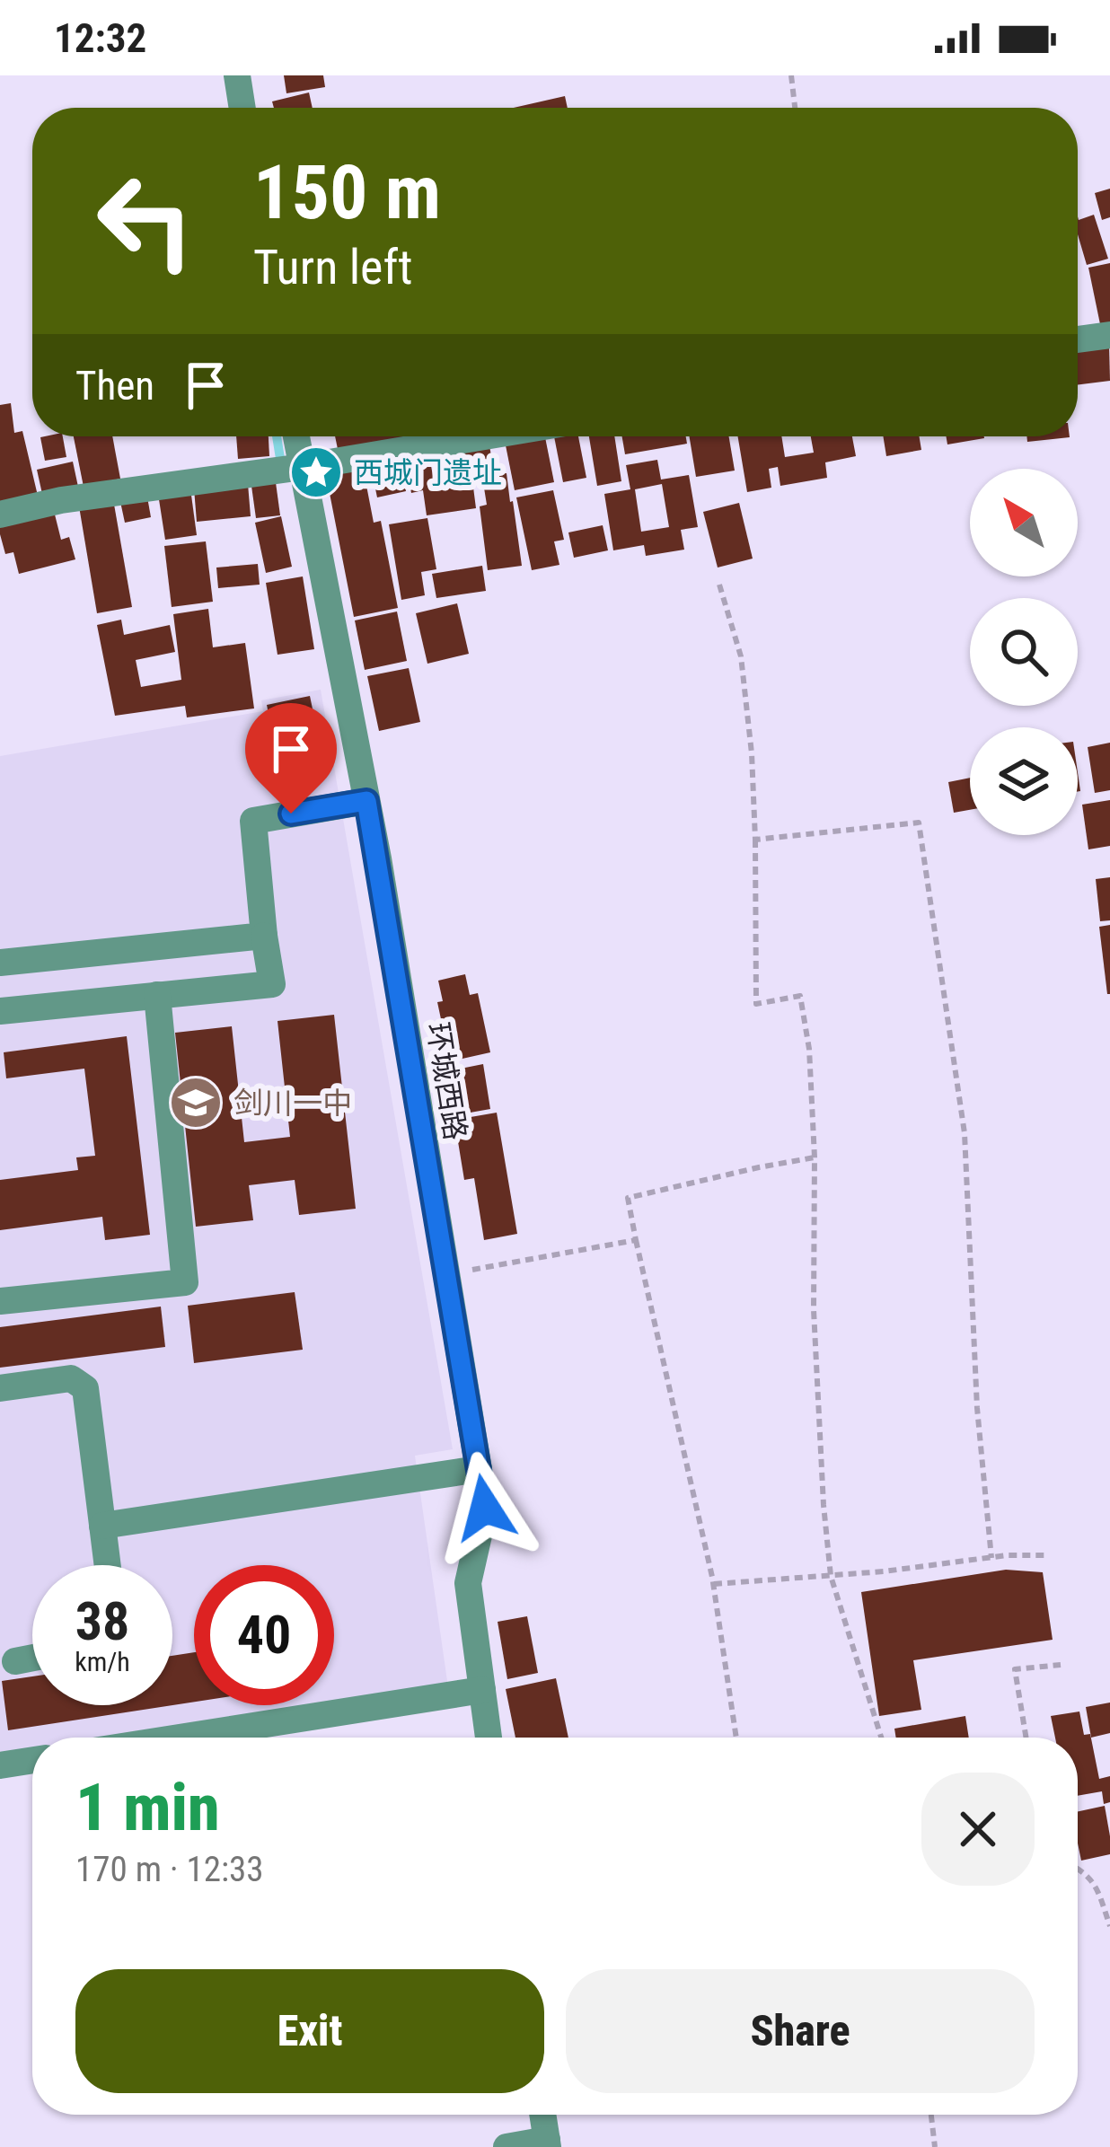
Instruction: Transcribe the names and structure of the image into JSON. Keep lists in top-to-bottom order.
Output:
{
  "streets": {
    "street": ["环城西路"]
  },
  "places": {
    "place": ["西城门遗址"],
    "school or university": ["剑川一中"]
  },
  "north": "top left",
  "page": {
    "status": "12:32",
    "turn": ["150 m", "Turn left"],
    "then": "Then",
    "speed": "38 km/h",
    "limit": "40",
    "heading": ["1 min", "170 m · 12:33"],
    "buttons": ["Exit", "Share"]
  }
}
